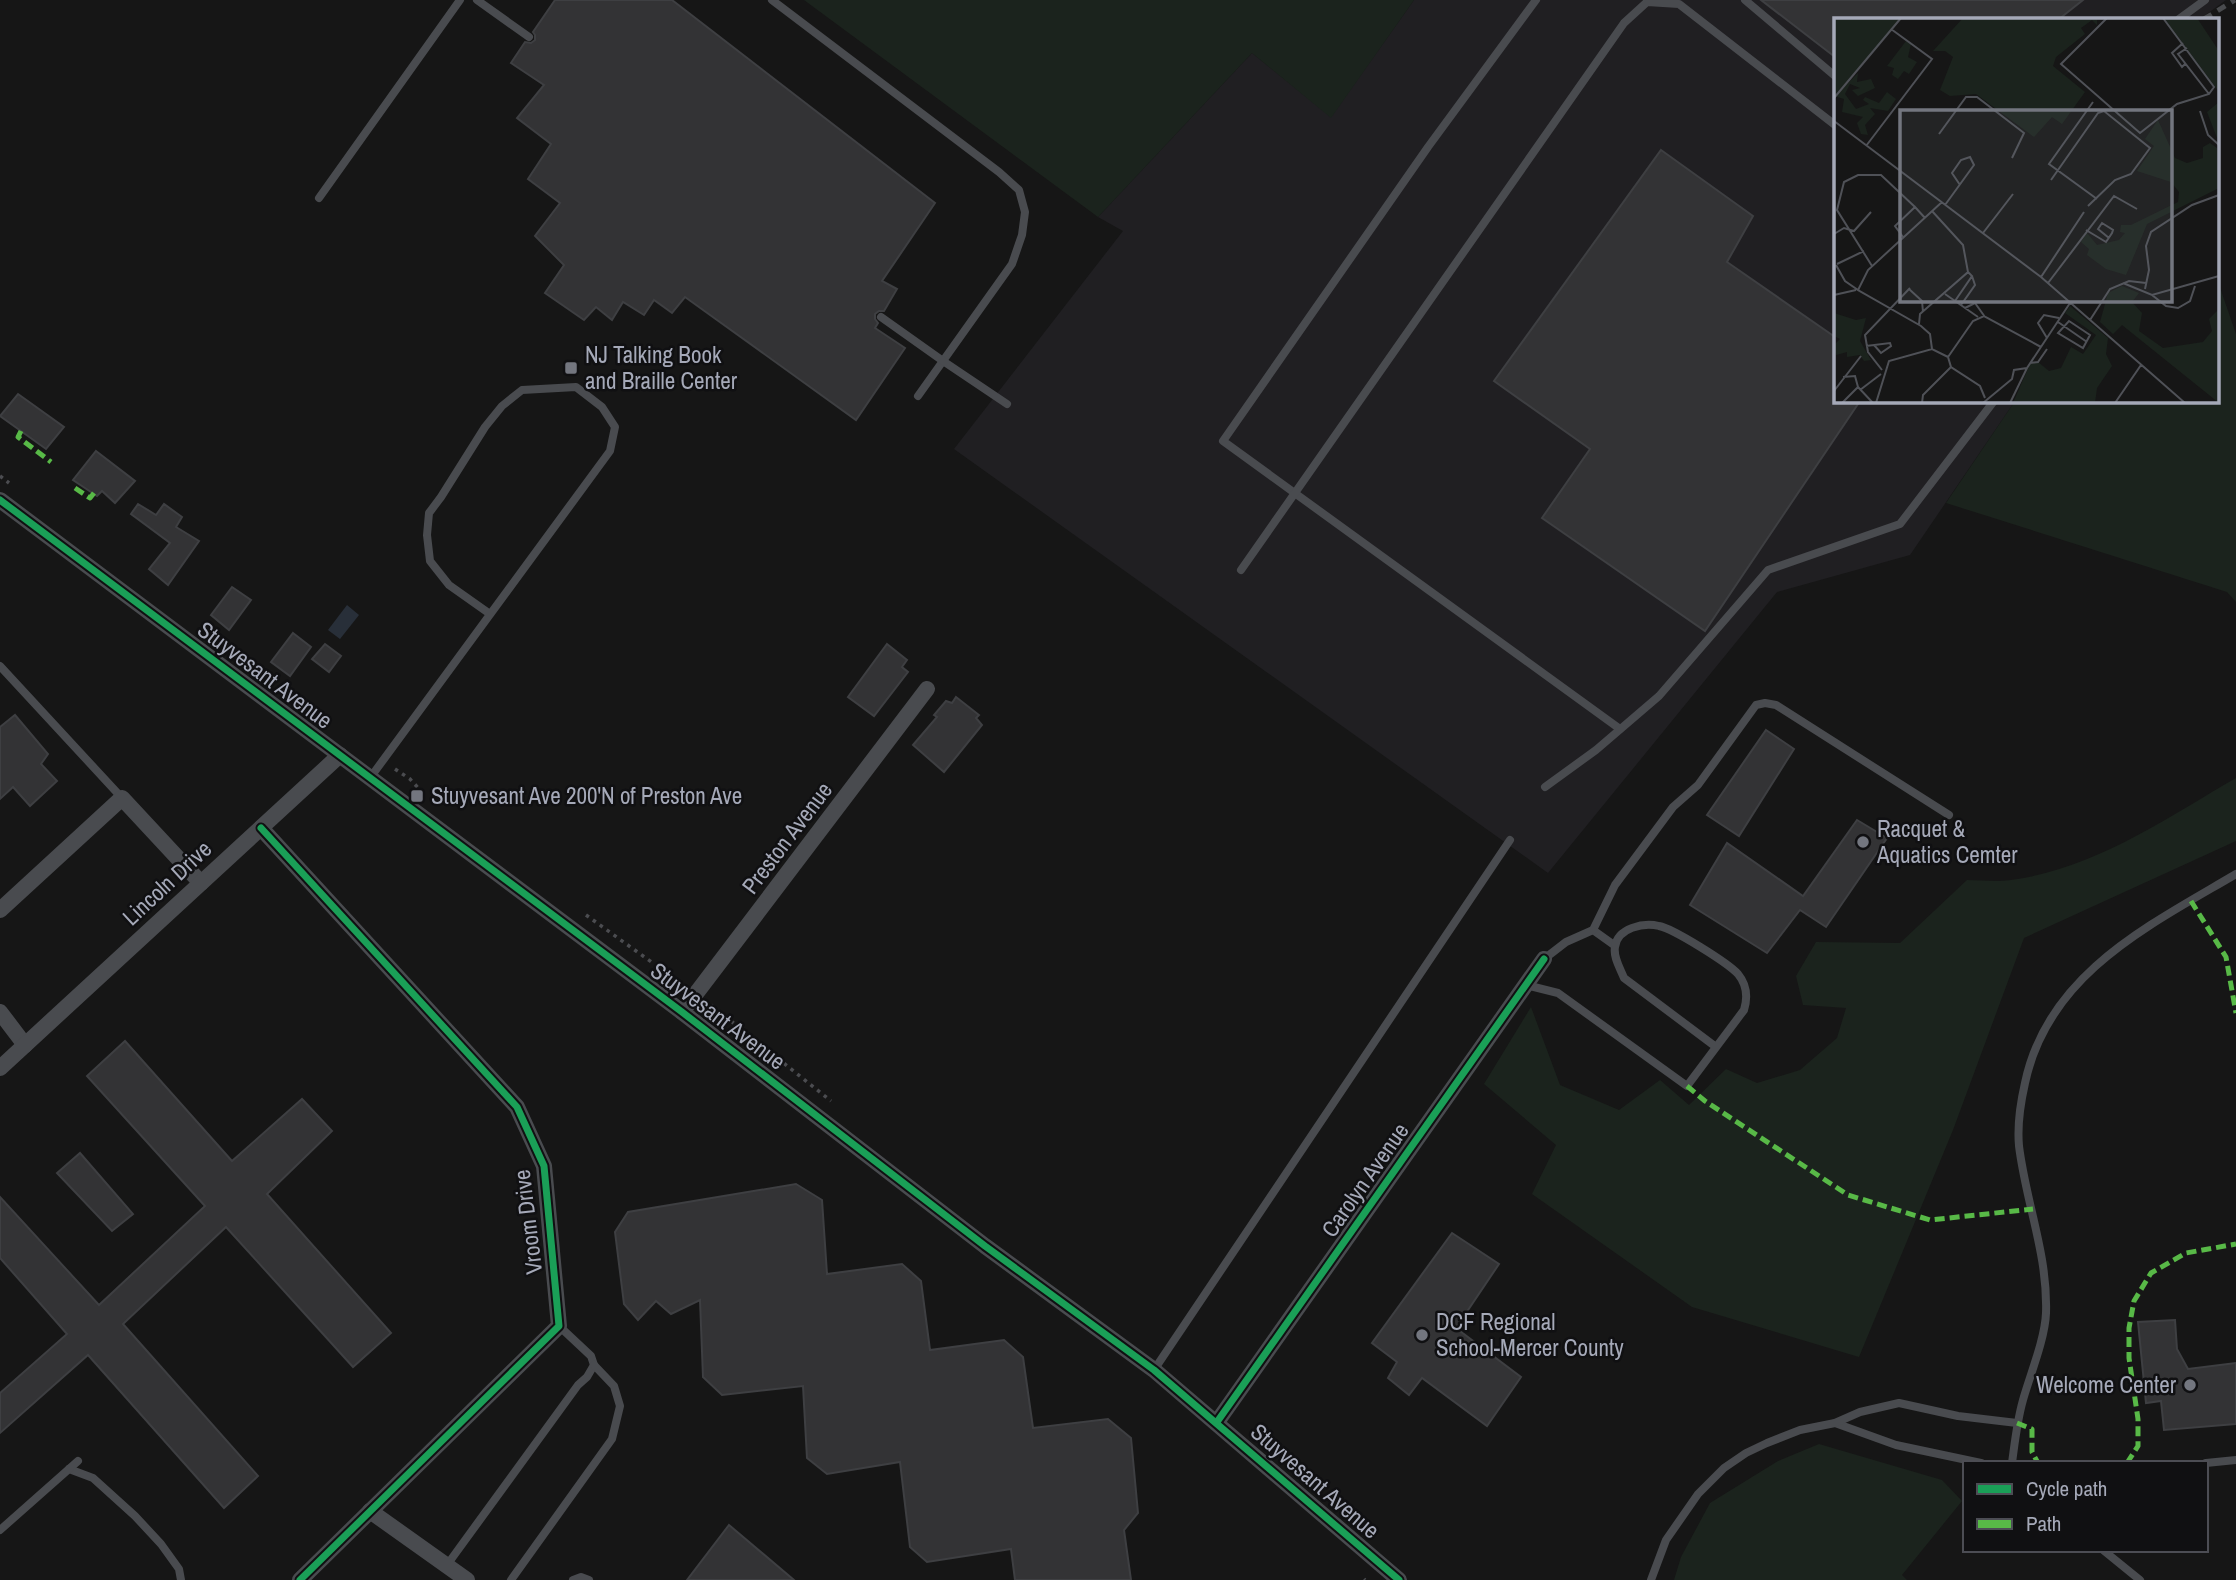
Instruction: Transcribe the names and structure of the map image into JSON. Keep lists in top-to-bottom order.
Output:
{
  "streets": {
    "street": [
      "Stuyvesant Avenue",
      "Preston Avenue",
      "Lincoln Drive",
      "Carolyn Avenue",
      "Vroom Drive"
    ]
  },
  "crossings": [
    ["Stuyvesant Avenue", "Preston Avenue"],
    ["Stuyvesant Avenue", "Lincoln Drive"],
    ["Stuyvesant Avenue", "Carolyn Avenue"],
    ["Lincoln Drive", "Vroom Drive"]
  ],
  "places": {
    "transit": ["NJ Talking Book and Braille Center", "Stuyvesant Ave 200'N of Preston Ave"],
    "other": ["Racquet & Aquatics Cemter", "DCF Regional School-Mercer County", "Welcome Center"]
  },
  "legend": ["Cycle path", "Path"]
}
